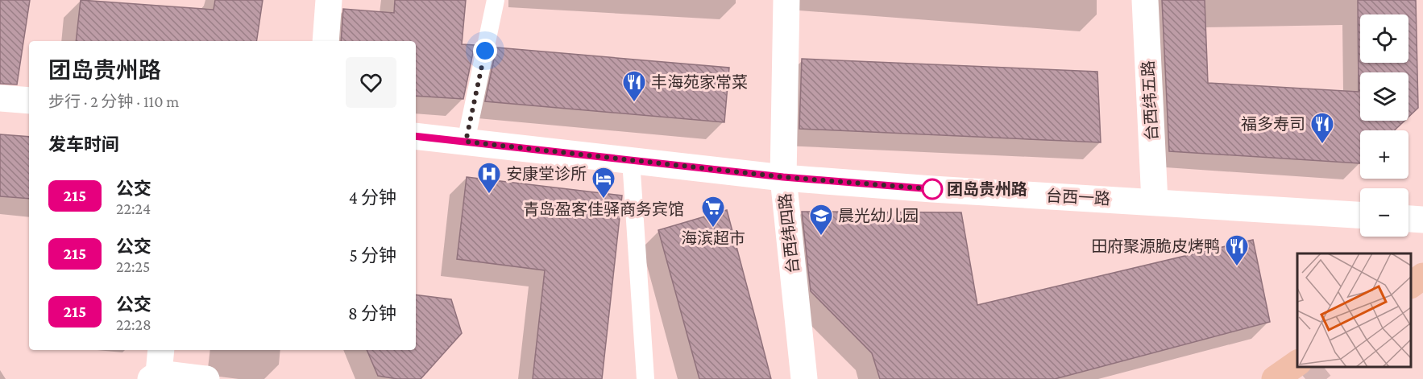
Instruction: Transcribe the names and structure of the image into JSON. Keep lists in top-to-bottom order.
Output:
{
  "streets": {
    "street": ["台西纬五路", "台西一路", "台西纬四路"]
  },
  "crossings": [
    ["台西纬五路", "台西一路"],
    ["台西一路", "台西纬四路"]
  ],
  "places": {
    "restaurant": ["丰海苑家常菜", "福多寿司", "田府聚源脆皮烤鸭"],
    "other": ["团岛贵州路"],
    "hospital": ["安康堂诊所"],
    "hotel": ["青岛盈客佳驿商务宾馆"],
    "supermarket": ["海滨超市"],
    "school or university": ["晨光幼儿园"]
  },
  "lines": ["bus line 215"],
  "page": {
    "map_buttons": ["+", "−"],
    "heading": [
      ["团岛贵州路", "步行 · 2 分钟 · 110 m"],
      "发车时间"
    ],
    "list": [
      {
        "mark": "215",
        "name": "公交",
        "note": "22:24",
        "value": "4 分钟"
      },
      {
        "mark": "215",
        "name": "公交",
        "note": "22:25",
        "value": "5 分钟"
      },
      {
        "mark": "215",
        "name": "公交",
        "note": "22:28",
        "value": "8 分钟"
      }
    ]
  }
}
